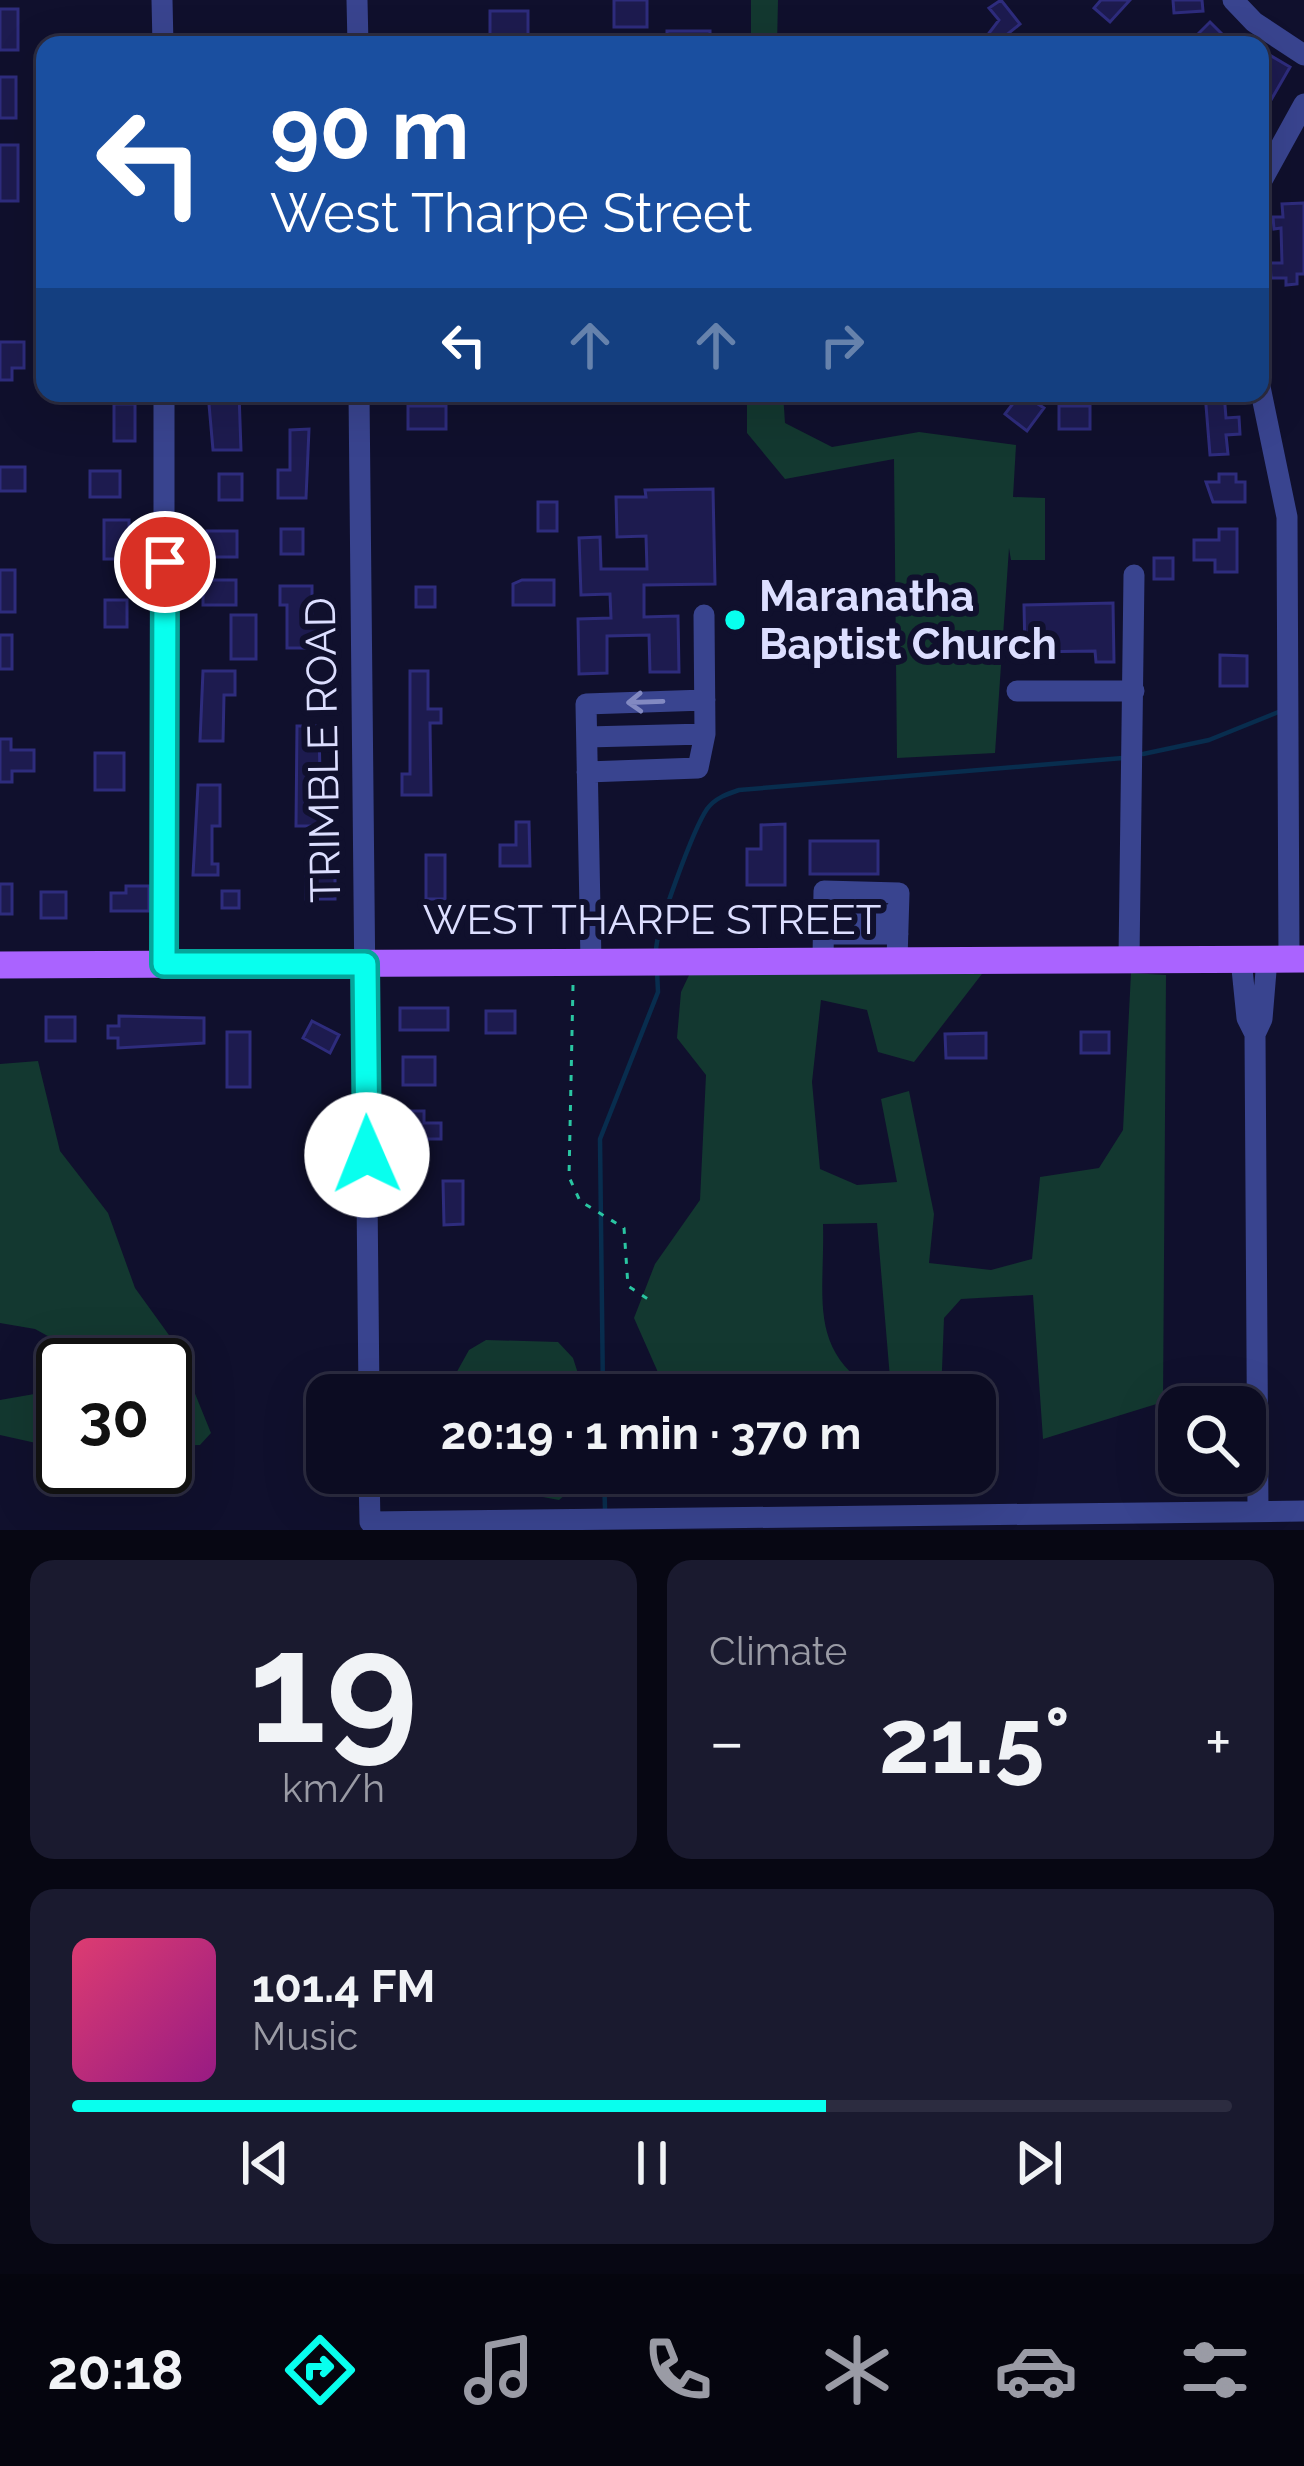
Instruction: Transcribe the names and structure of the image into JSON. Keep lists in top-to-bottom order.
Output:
{
  "streets": {
    "main road": ["WEST THARPE STREET"],
    "street": ["TRIMBLE ROAD"]
  },
  "crossings": [
    ["TRIMBLE ROAD", "WEST THARPE STREET"]
  ],
  "places": ["Maranatha Baptist Church"],
  "page": {
    "turn": ["90 m", "West Tharpe Street"],
    "limit": "30",
    "trip": "20:19 · 1 min · 370 m",
    "tile": [
      ["19", "km/h"],
      "Climate"
    ],
    "heat": ["−", "21.5°", "+"],
    "song": ["101.4 FM", "Music"],
    "tabs": "20:18"
  }
}
